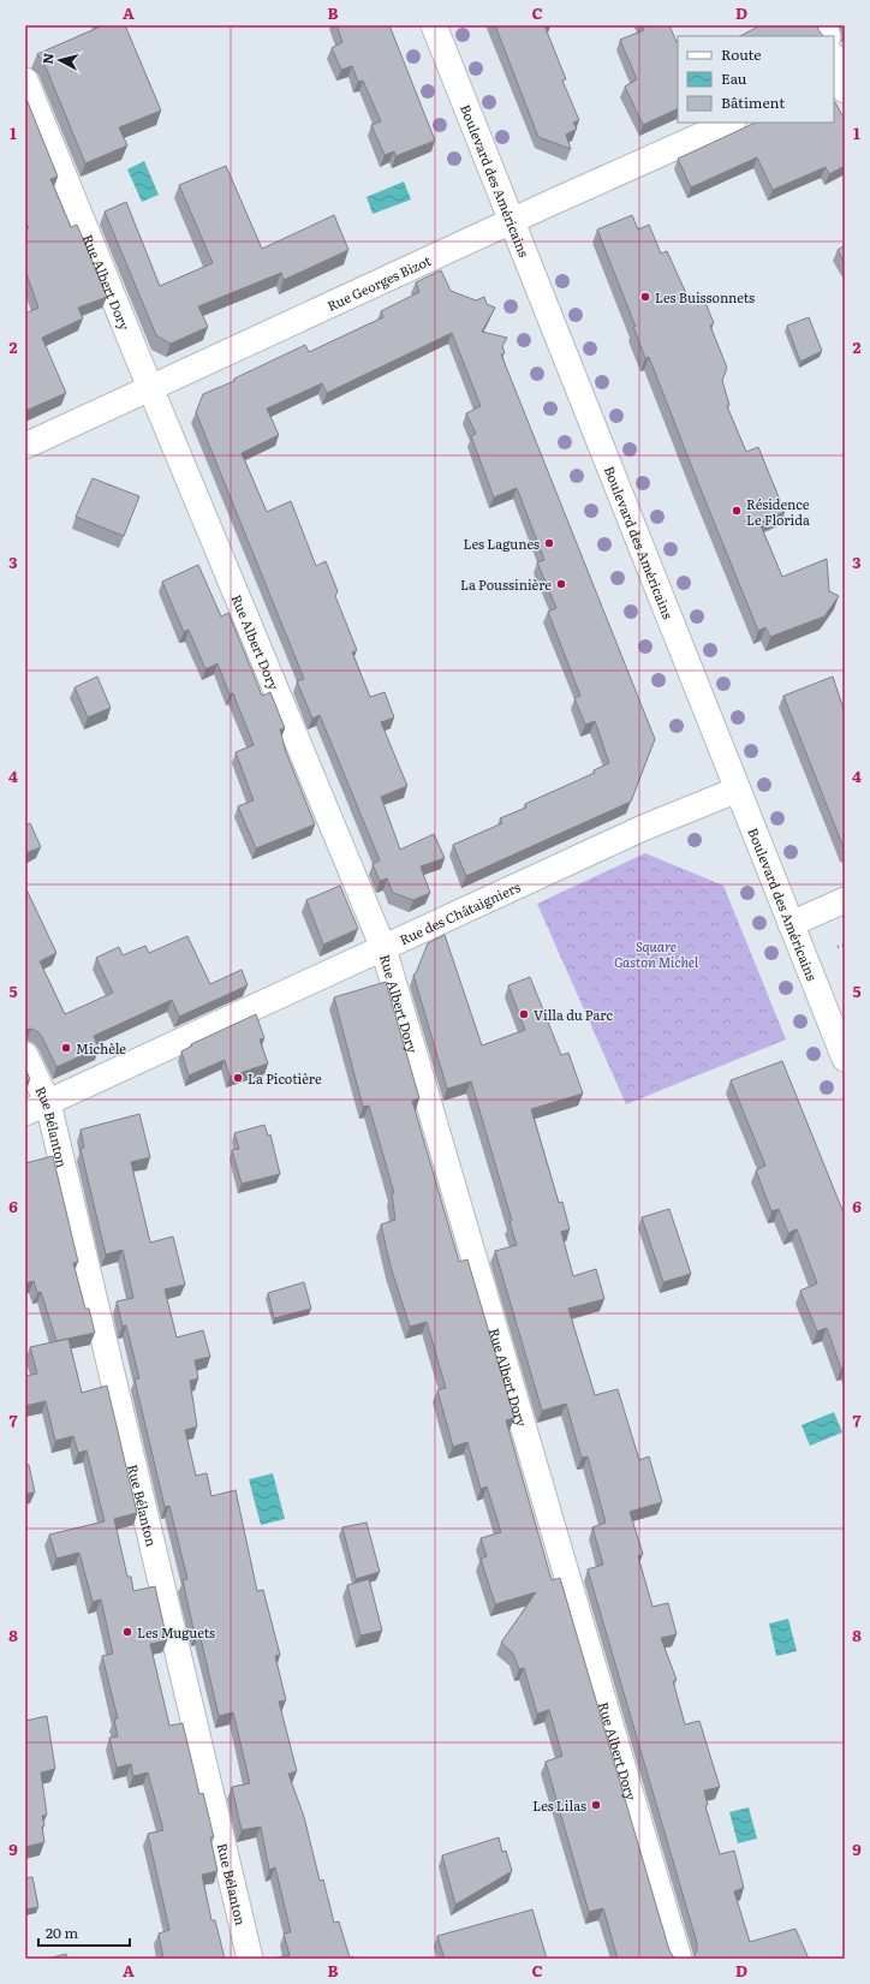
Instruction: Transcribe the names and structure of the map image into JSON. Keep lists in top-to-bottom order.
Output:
{
  "streets": {
    "street": [
      "Boulevard des Américains",
      "Rue Albert Dory",
      "Rue Georges Bizot",
      "Rue des Châtaigniers",
      "Rue Bélanton"
    ]
  },
  "crossings": [
    ["Boulevard des Américains", "Rue Georges Bizot"],
    ["Boulevard des Américains", "Rue des Châtaigniers"],
    ["Rue Albert Dory", "Rue Georges Bizot"],
    ["Rue Albert Dory", "Rue des Châtaigniers"],
    ["Rue des Châtaigniers", "Rue Bélanton"]
  ],
  "parks": ["Square Gaston Michel"],
  "places": [
    "Les Buissonnets",
    "Résidence Le Florida",
    "Les Lagunes",
    "La Poussinière",
    "Villa du Parc",
    "Michèle",
    "La Picotière",
    "Les Muguets",
    "Les Lilas"
  ],
  "legend": ["Route", "Eau", "Bâtiment"],
  "scale_bar": "20 m",
  "north": "left",
  "grid": {
    "columns": [
      "A",
      "B",
      "C",
      "D"
    ],
    "rows": [
      "1",
      "2",
      "3",
      "4",
      "5",
      "6",
      "7",
      "8",
      "9"
    ]
  }
}
